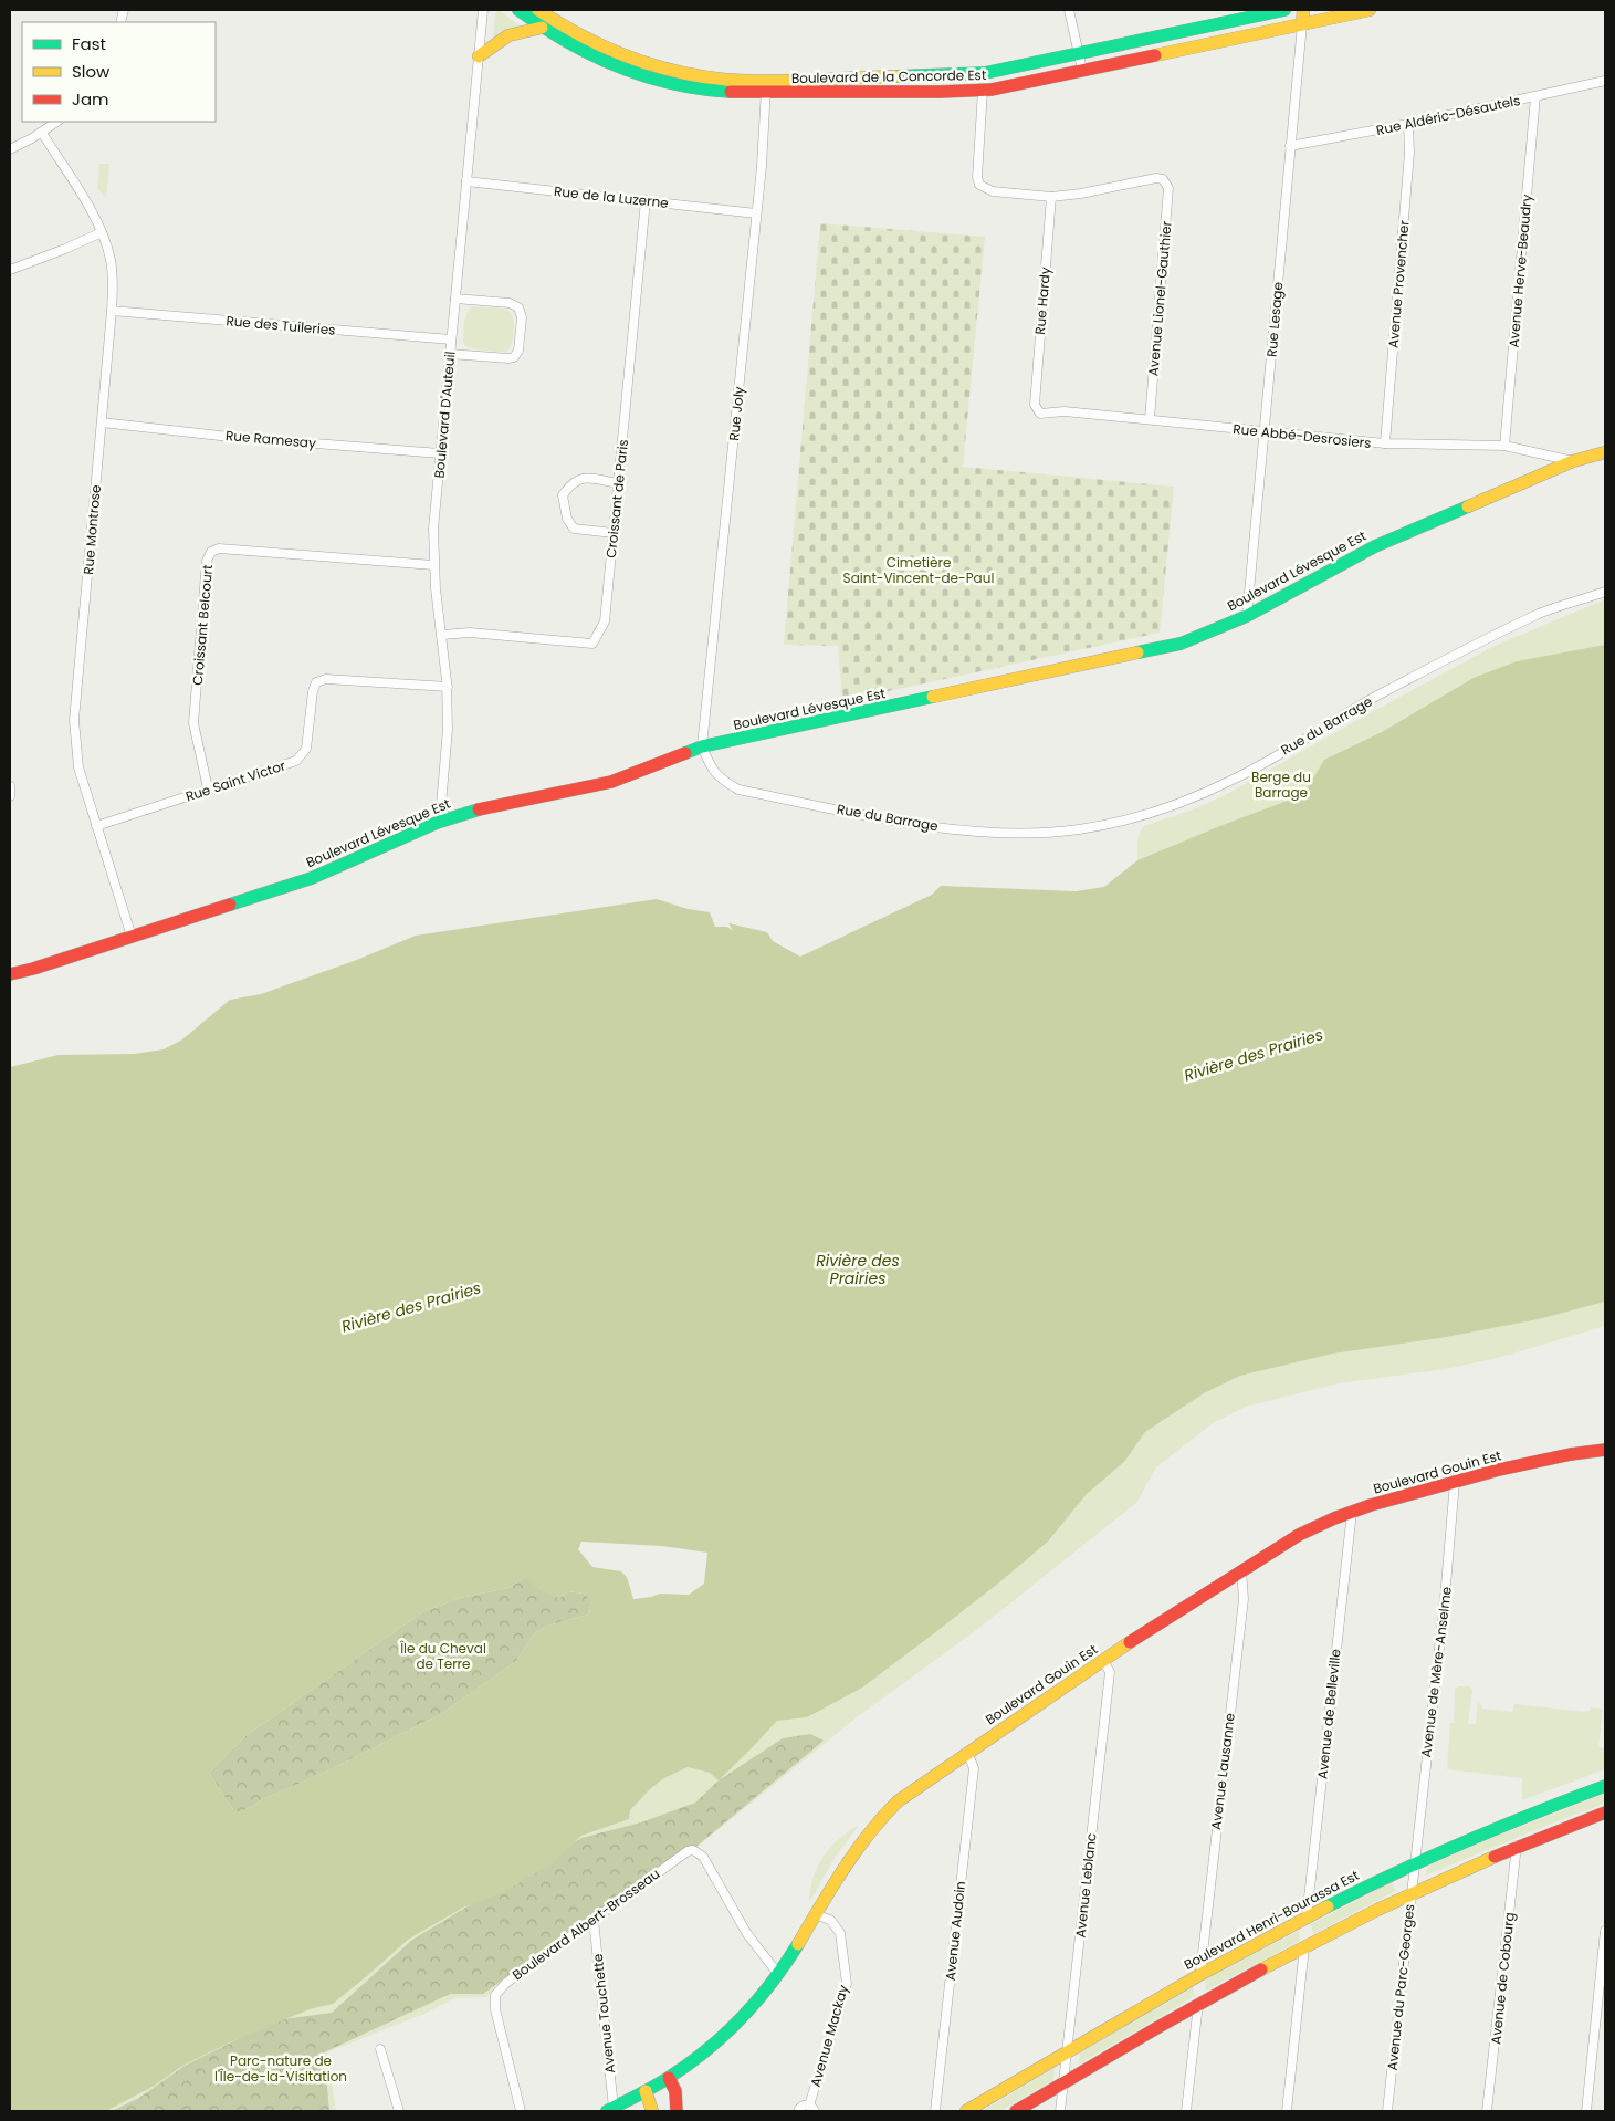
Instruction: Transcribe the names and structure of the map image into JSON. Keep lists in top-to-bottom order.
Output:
{
  "streets": {
    "street": [
      "Boulevard de la Concorde Est",
      "Rue Aldéric-Désautels",
      "Rue de la Luzerne",
      "Avenue Herve-Beaudry",
      "Avenue Provencher",
      "Avenue Lionel-Gauthier",
      "Rue Hardy",
      "Rue Lesage",
      "Rue des Tuileries",
      "Rue Joly",
      "Boulevard D'Auteuil",
      "Rue Abbé-Desrosiers",
      "Rue Ramesay",
      "Croissant de Paris",
      "Rue Montrose",
      "Boulevard Lévesque Est",
      "Croissant Belcourt",
      "Rue du Barrage",
      "Rue Saint Victor",
      "Boulevard Gouin Est",
      "Avenue de Mère-Anselme",
      "Avenue de Belleville",
      "Avenue Lausanne",
      "Avenue Leblanc",
      "Boulevard Henri-Bourassa Est",
      "Boulevard Albert-Brosseau",
      "Avenue Audoin",
      "Avenue de Cobourg",
      "Avenue du Parc-Georges",
      "Avenue Touchette",
      "Avenue Mackay"
    ]
  },
  "crossings": [
    ["Boulevard de la Concorde Est", "Rue Lesage"],
    ["Boulevard de la Concorde Est", "Rue Joly"],
    ["Rue Aldéric-Désautels", "Avenue Herve-Beaudry"],
    ["Rue Aldéric-Désautels", "Avenue Provencher"],
    ["Rue Aldéric-Désautels", "Rue Lesage"],
    ["Rue de la Luzerne", "Rue Joly"],
    ["Rue de la Luzerne", "Boulevard D'Auteuil"],
    ["Rue de la Luzerne", "Croissant de Paris"],
    ["Avenue Herve-Beaudry", "Rue Abbé-Desrosiers"],
    ["Avenue Provencher", "Rue Abbé-Desrosiers"],
    ["Avenue Lionel-Gauthier", "Rue Hardy"],
    ["Avenue Lionel-Gauthier", "Rue Abbé-Desrosiers"],
    ["Rue Hardy", "Rue Abbé-Desrosiers"],
    ["Rue Lesage", "Rue Abbé-Desrosiers"],
    ["Rue Lesage", "Boulevard Lévesque Est"],
    ["Rue des Tuileries", "Boulevard D'Auteuil"],
    ["Rue des Tuileries", "Rue Montrose"],
    ["Rue Joly", "Boulevard Lévesque Est"],
    ["Rue Joly", "Rue du Barrage"],
    ["Boulevard D'Auteuil", "Rue Ramesay"],
    ["Boulevard D'Auteuil", "Croissant de Paris"],
    ["Boulevard D'Auteuil", "Boulevard Lévesque Est"],
    ["Boulevard D'Auteuil", "Croissant Belcourt"],
    ["Boulevard D'Auteuil", "Rue Saint Victor"],
    ["Rue Abbé-Desrosiers", "Boulevard Lévesque Est"],
    ["Rue Ramesay", "Rue Montrose"],
    ["Rue Montrose", "Boulevard Lévesque Est"],
    ["Rue Montrose", "Rue Saint Victor"],
    ["Boulevard Lévesque Est", "Rue du Barrage"],
    ["Croissant Belcourt", "Rue Saint Victor"],
    ["Boulevard Gouin Est", "Avenue de Mère-Anselme"],
    ["Boulevard Gouin Est", "Avenue de Belleville"],
    ["Boulevard Gouin Est", "Avenue Lausanne"],
    ["Boulevard Gouin Est", "Avenue Leblanc"],
    ["Boulevard Gouin Est", "Boulevard Albert-Brosseau"],
    ["Boulevard Gouin Est", "Avenue Audoin"],
    ["Boulevard Gouin Est", "Avenue Touchette"],
    ["Boulevard Gouin Est", "Avenue Mackay"],
    ["Avenue de Mère-Anselme", "Boulevard Henri-Bourassa Est"],
    ["Avenue de Mère-Anselme", "Avenue du Parc-Georges"],
    ["Avenue de Belleville", "Boulevard Henri-Bourassa Est"],
    ["Avenue Lausanne", "Boulevard Henri-Bourassa Est"],
    ["Avenue Leblanc", "Boulevard Henri-Bourassa Est"],
    ["Boulevard Henri-Bourassa Est", "Avenue du Parc-Georges"],
    ["Boulevard Albert-Brosseau", "Avenue Touchette"]
  ],
  "water": ["Rivière des Prairies"],
  "parks": [
    "Cimetière Saint-Vincent-de-Paul",
    "Berge du Barrage",
    "Île du Cheval de Terre",
    "Parc-nature de l'Île-de-la-Visitation"
  ],
  "legend": ["Fast", "Slow", "Jam"]
}
